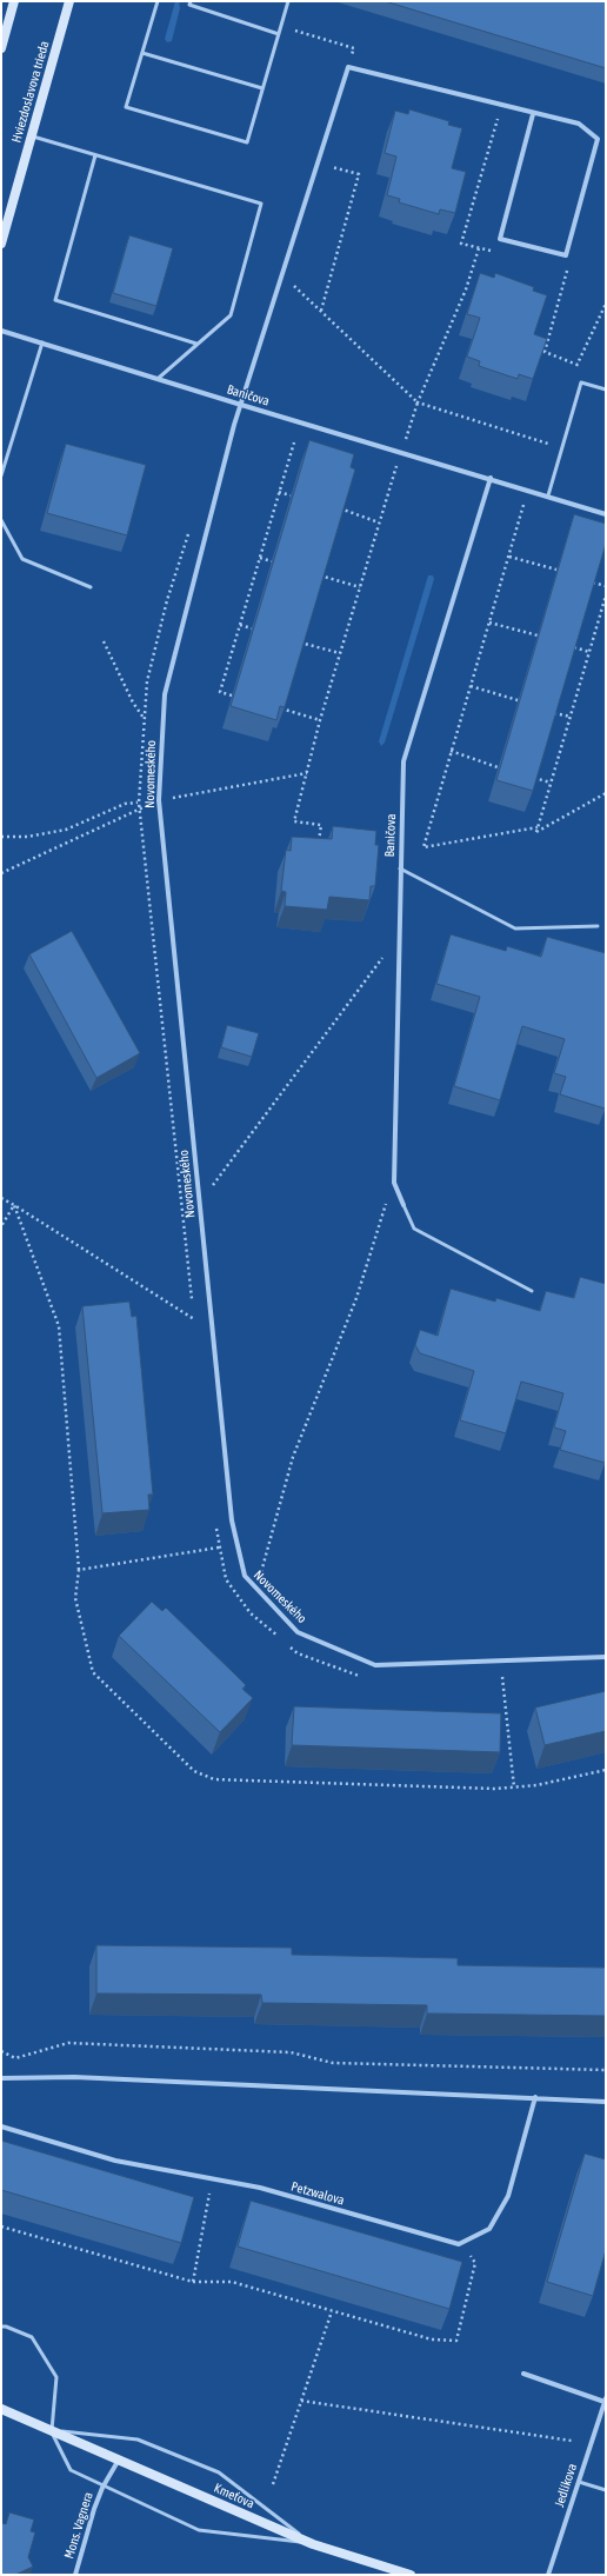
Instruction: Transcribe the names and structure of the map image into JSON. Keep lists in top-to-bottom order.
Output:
{
  "streets": {
    "street": [
      "Hviezdoslavova trieda",
      "Baničova",
      "Novomeského",
      "Petzwalova",
      "Jedlíkova",
      "Kmeťova",
      "Mons. Vagnera"
    ]
  },
  "crossings": [
    ["Baničova", "Novomeského"],
    ["Kmeťova", "Mons. Vagnera"]
  ]
}
